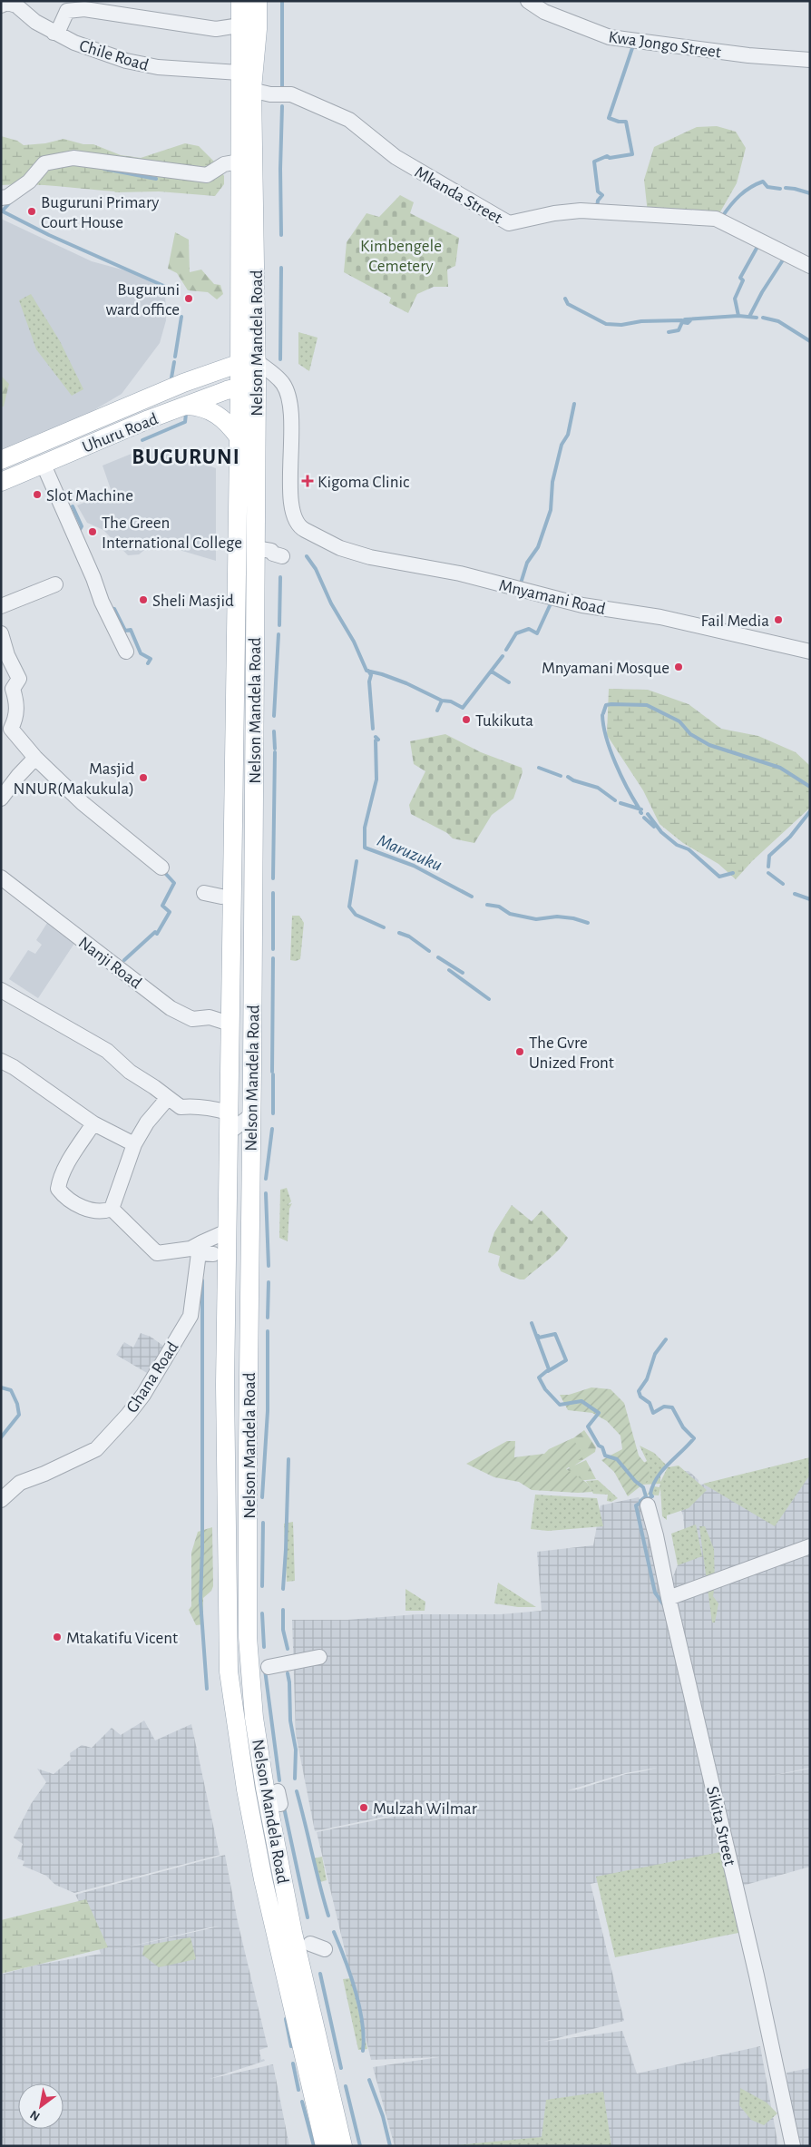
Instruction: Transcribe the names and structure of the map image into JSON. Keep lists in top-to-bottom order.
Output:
{
  "streets": {
    "main road": ["Nelson Mandela Road", "Uhuru Road"],
    "street": [
      "Kwa Jongo Street",
      "Chile Road",
      "Mkanda Street",
      "Mnyamani Road",
      "Nanji Road",
      "Ghana Road",
      "Sikita Street"
    ]
  },
  "crossings": [
    ["Chile Road", "Mkanda Street"],
    ["Chile Road", "Nelson Mandela Road"],
    ["Mkanda Street", "Nelson Mandela Road"],
    ["Nelson Mandela Road", "Uhuru Road"],
    ["Nelson Mandela Road", "Nanji Road"]
  ],
  "districts": ["BUGURUNI"],
  "water": ["Maruzuku"],
  "parks": ["Kimbengele Cemetery"],
  "places": {
    "other": [
      "Buguruni Primary Court House",
      "Buguruni ward office",
      "Slot Machine",
      "The Green International College",
      "Sheli Masjid",
      "Fail Media",
      "Mnyamani Mosque",
      "Tukikuta",
      "Masjid NNUR(Makukula)",
      "The Gvre Unized Front",
      "Mtakatifu Vicent",
      "Mulzah Wilmar"
    ],
    "health": ["Kigoma Clinic"]
  },
  "north": "bottom left"
}
